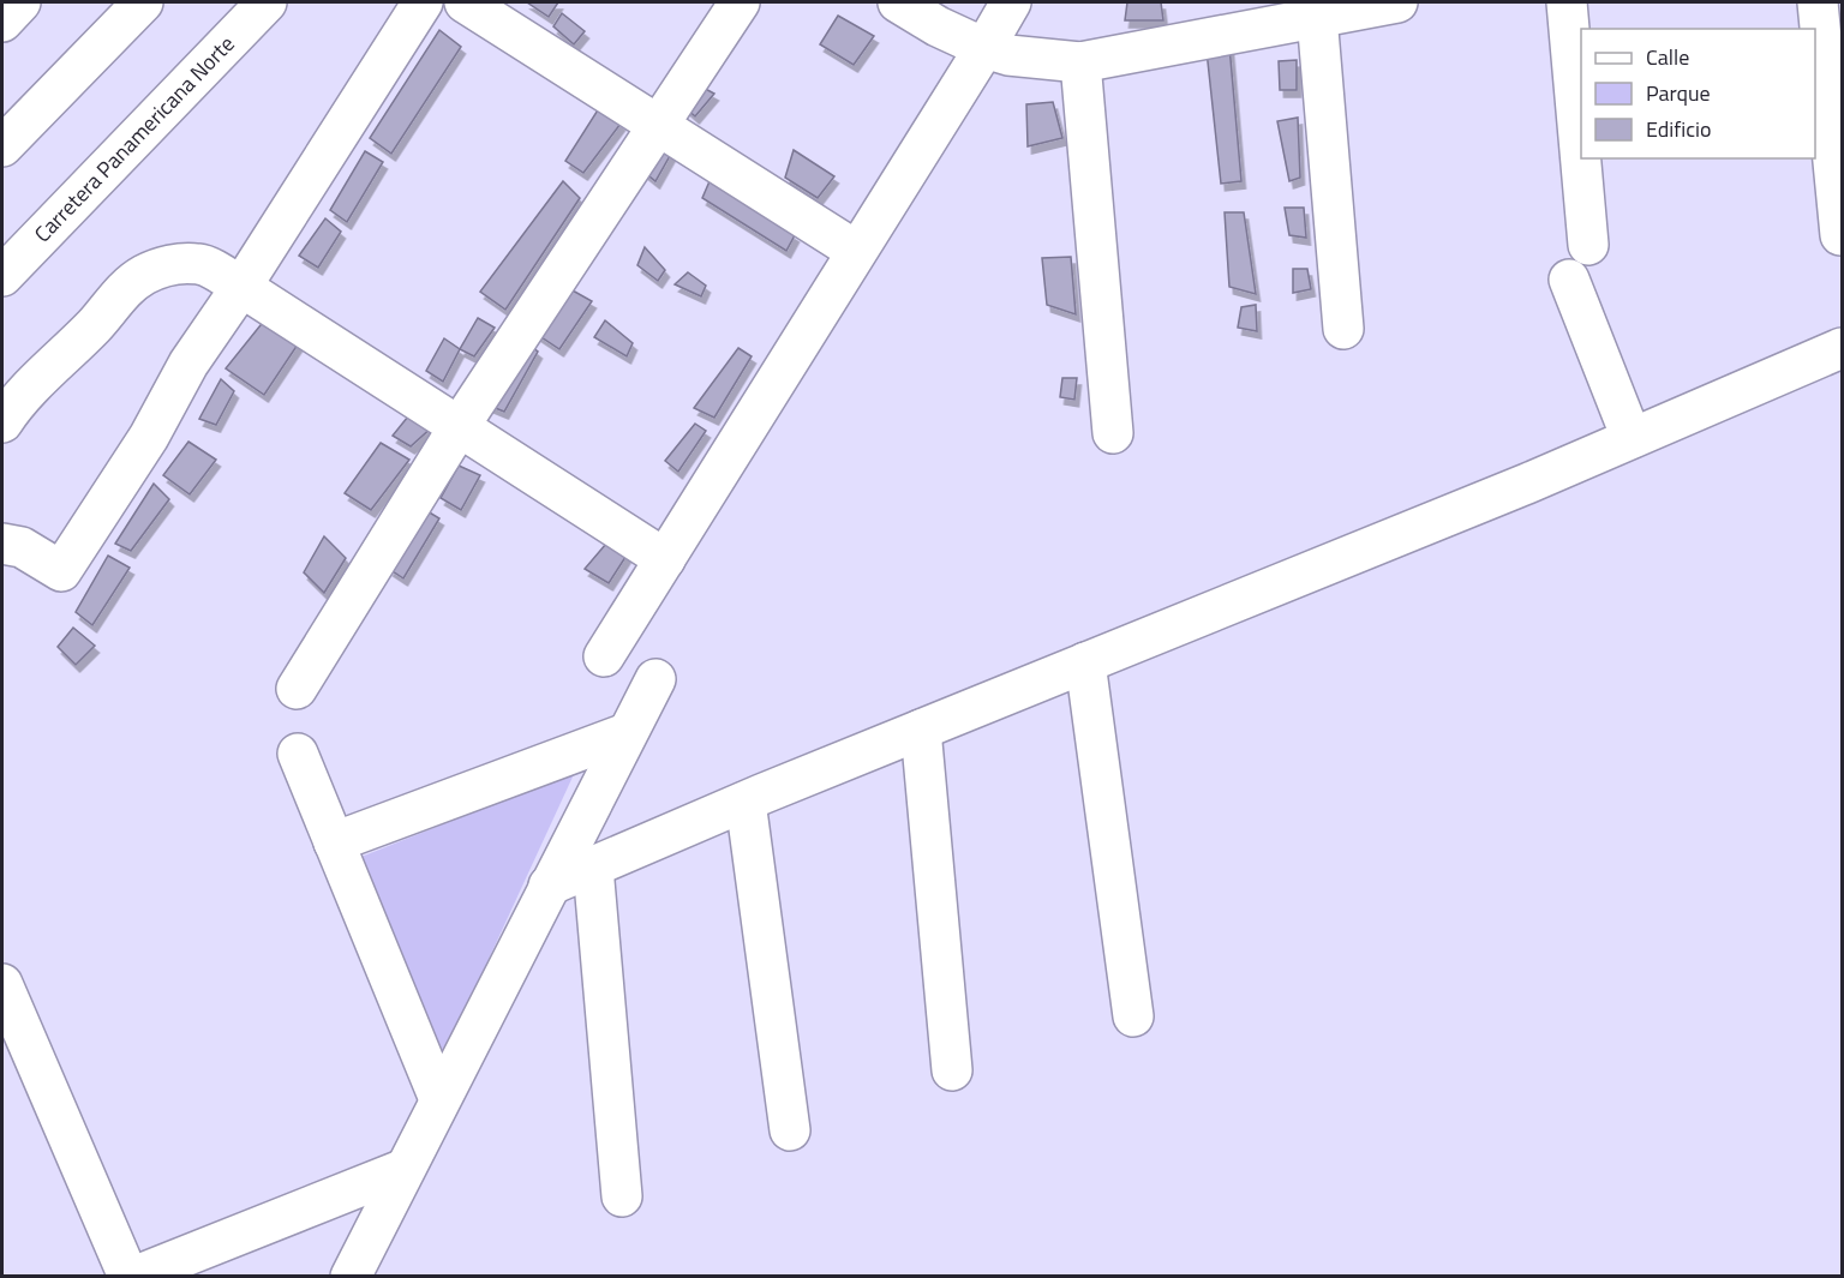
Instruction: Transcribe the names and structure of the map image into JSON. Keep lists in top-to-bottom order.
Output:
{
  "streets": {
    "main road": ["Carretera Panamericana Norte"]
  },
  "legend": ["Calle", "Parque", "Edificio"]
}
